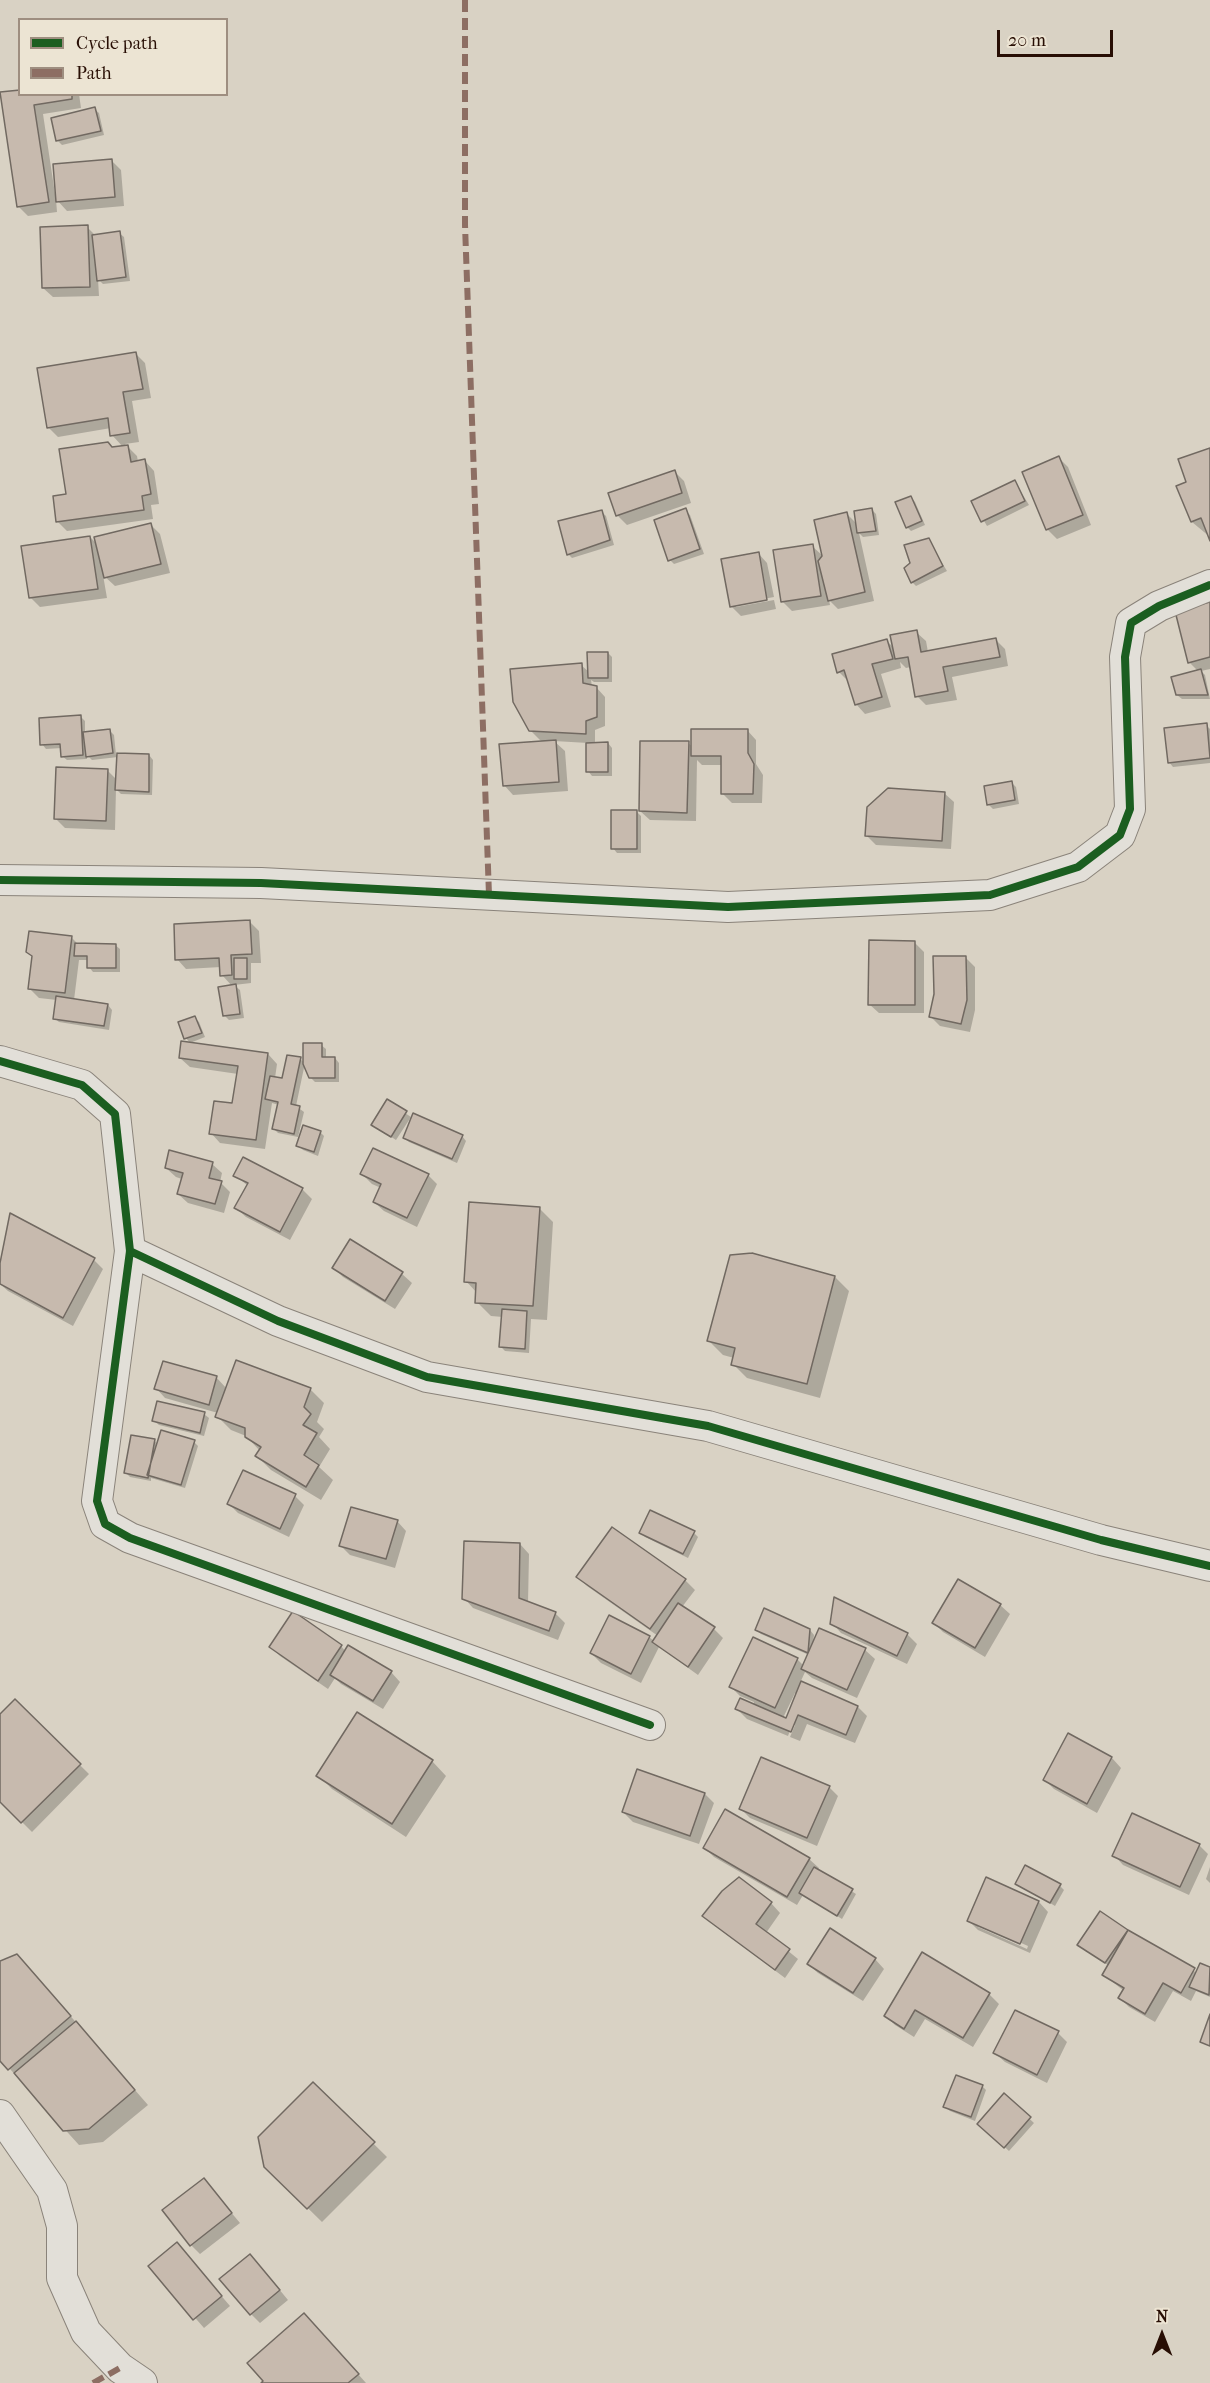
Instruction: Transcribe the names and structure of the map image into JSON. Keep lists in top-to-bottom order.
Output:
{
  "legend": ["Cycle path", "Path"],
  "scale_bar": "20 m",
  "north": "top"
}
